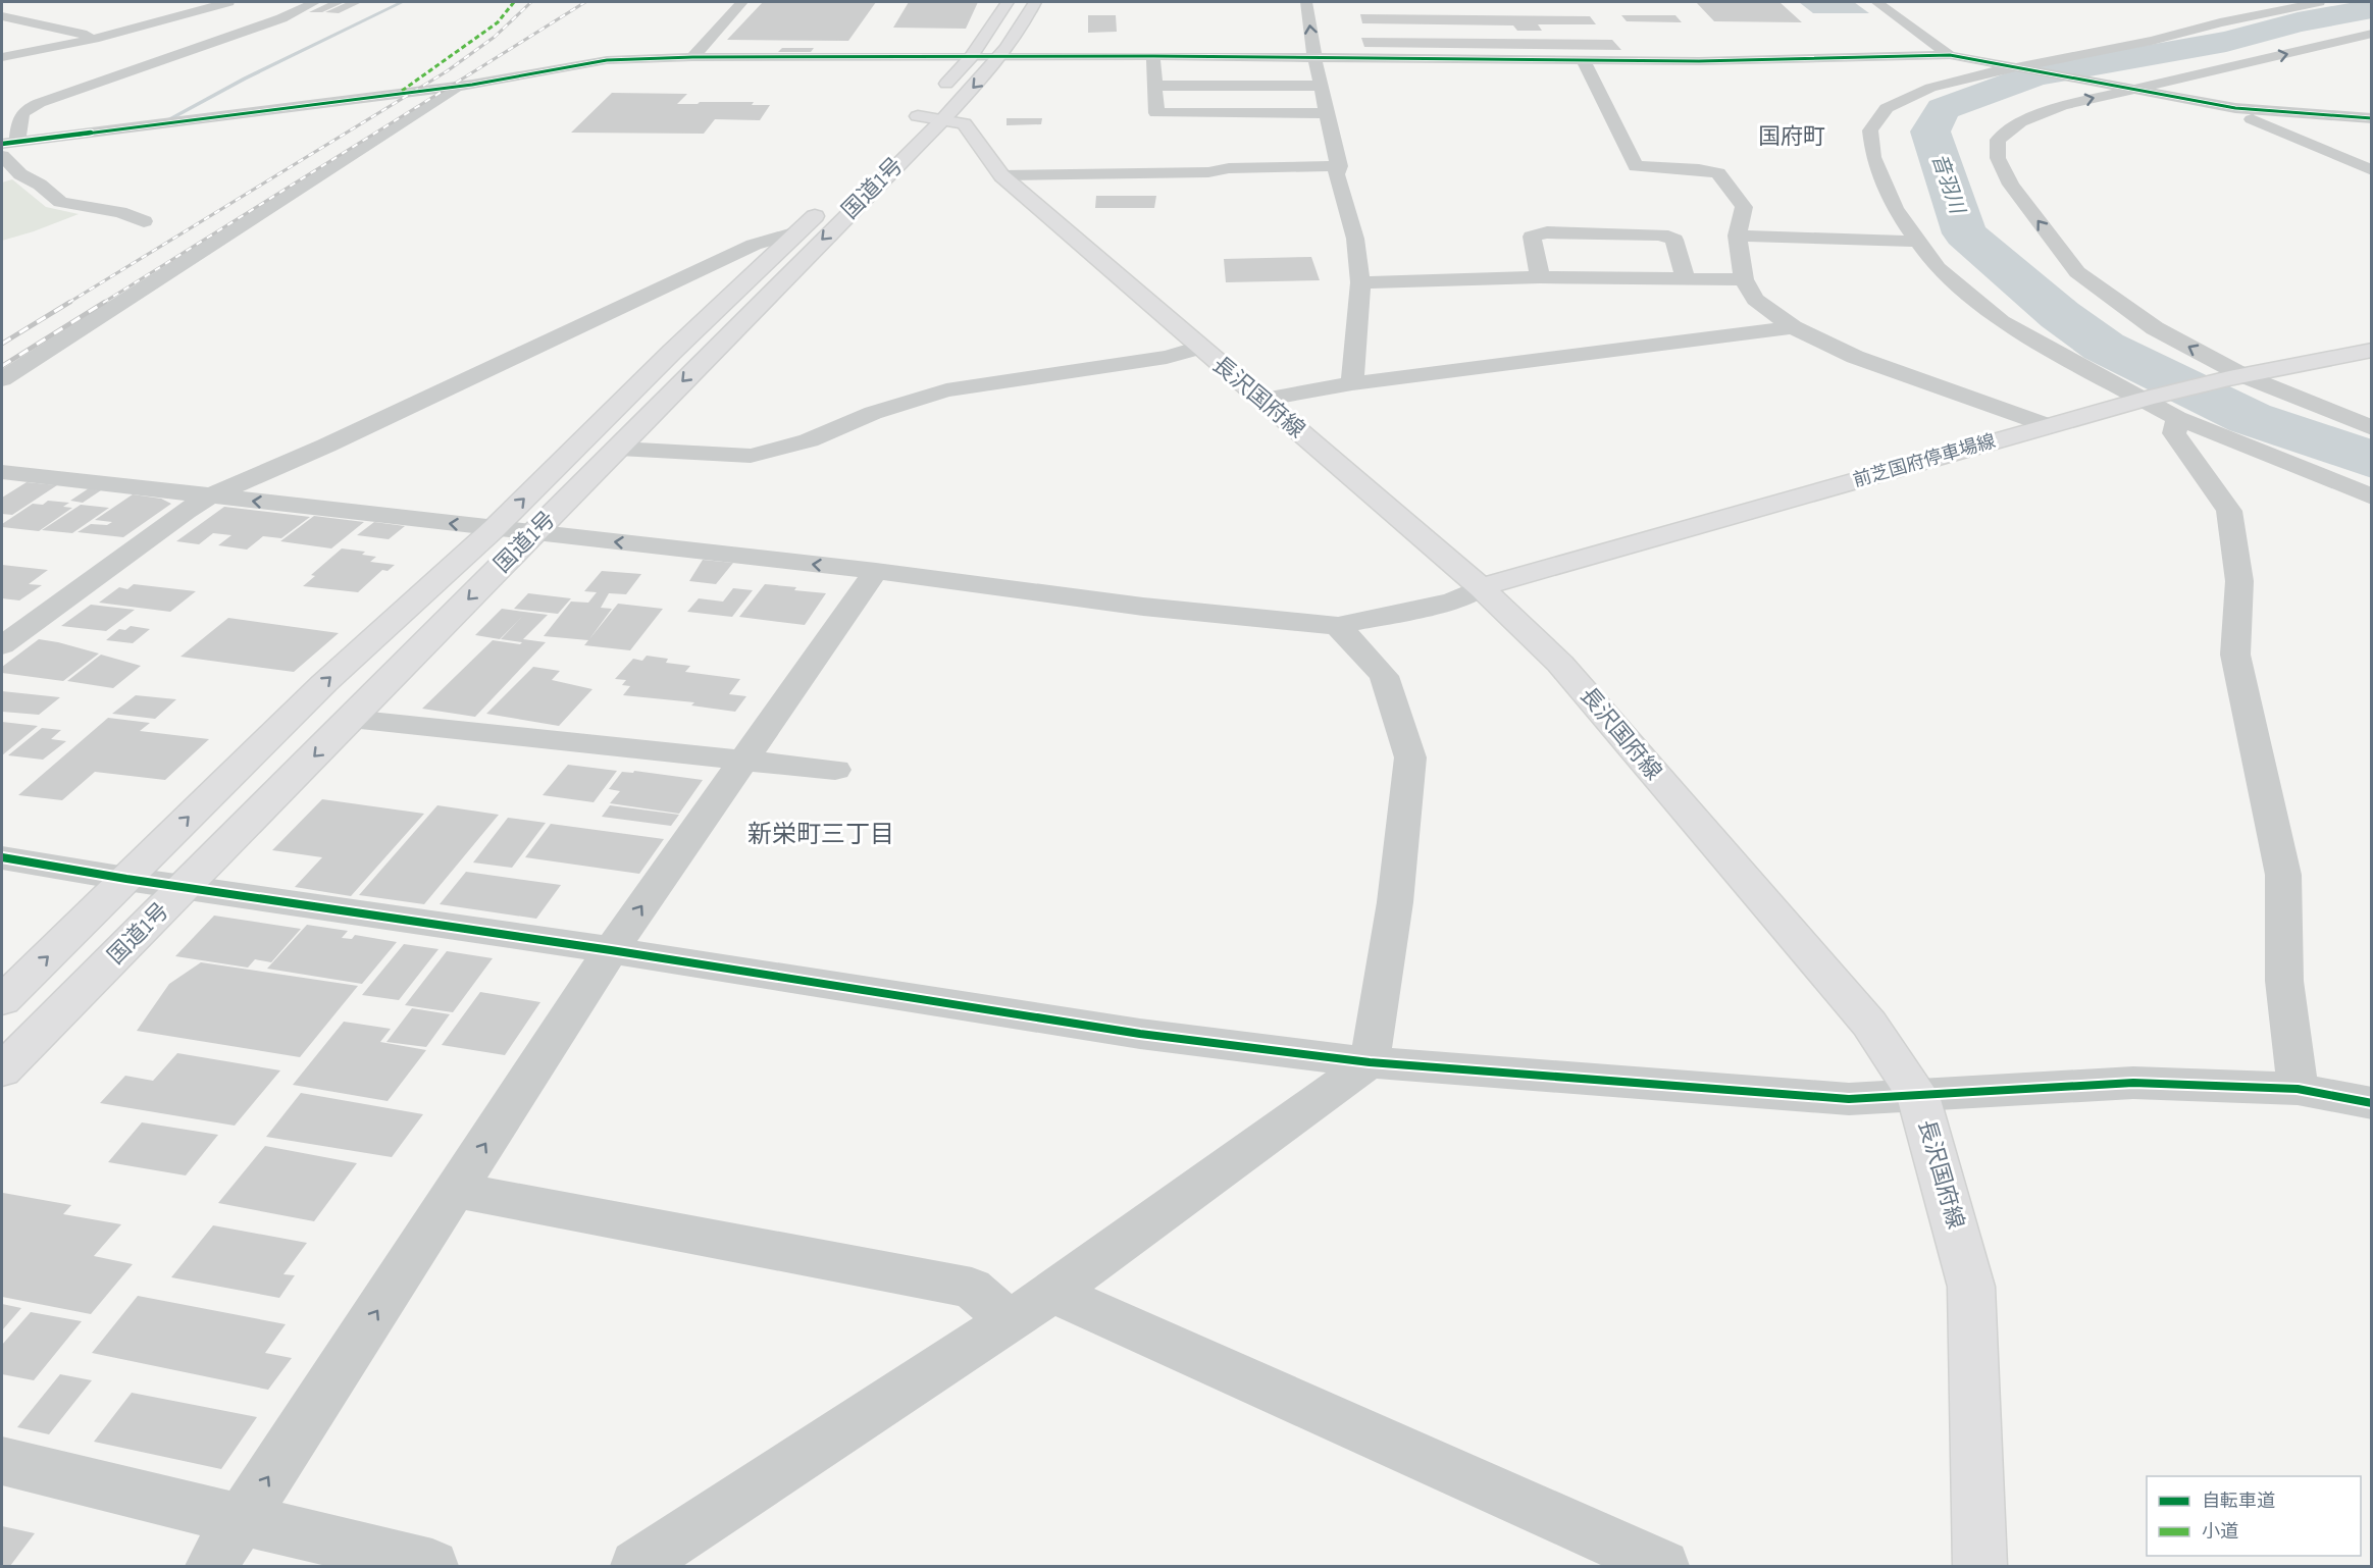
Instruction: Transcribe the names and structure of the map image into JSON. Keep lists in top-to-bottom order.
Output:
{
  "streets": {
    "main road": ["国道1号", "長沢国府線", "前芝国府停車場線"]
  },
  "crossings": [
    ["国道1号", "長沢国府線"],
    ["長沢国府線", "前芝国府停車場線"]
  ],
  "districts": ["国府町", "新栄町三丁目"],
  "water": ["音羽川"],
  "legend": ["自転車道", "小道"]
}
